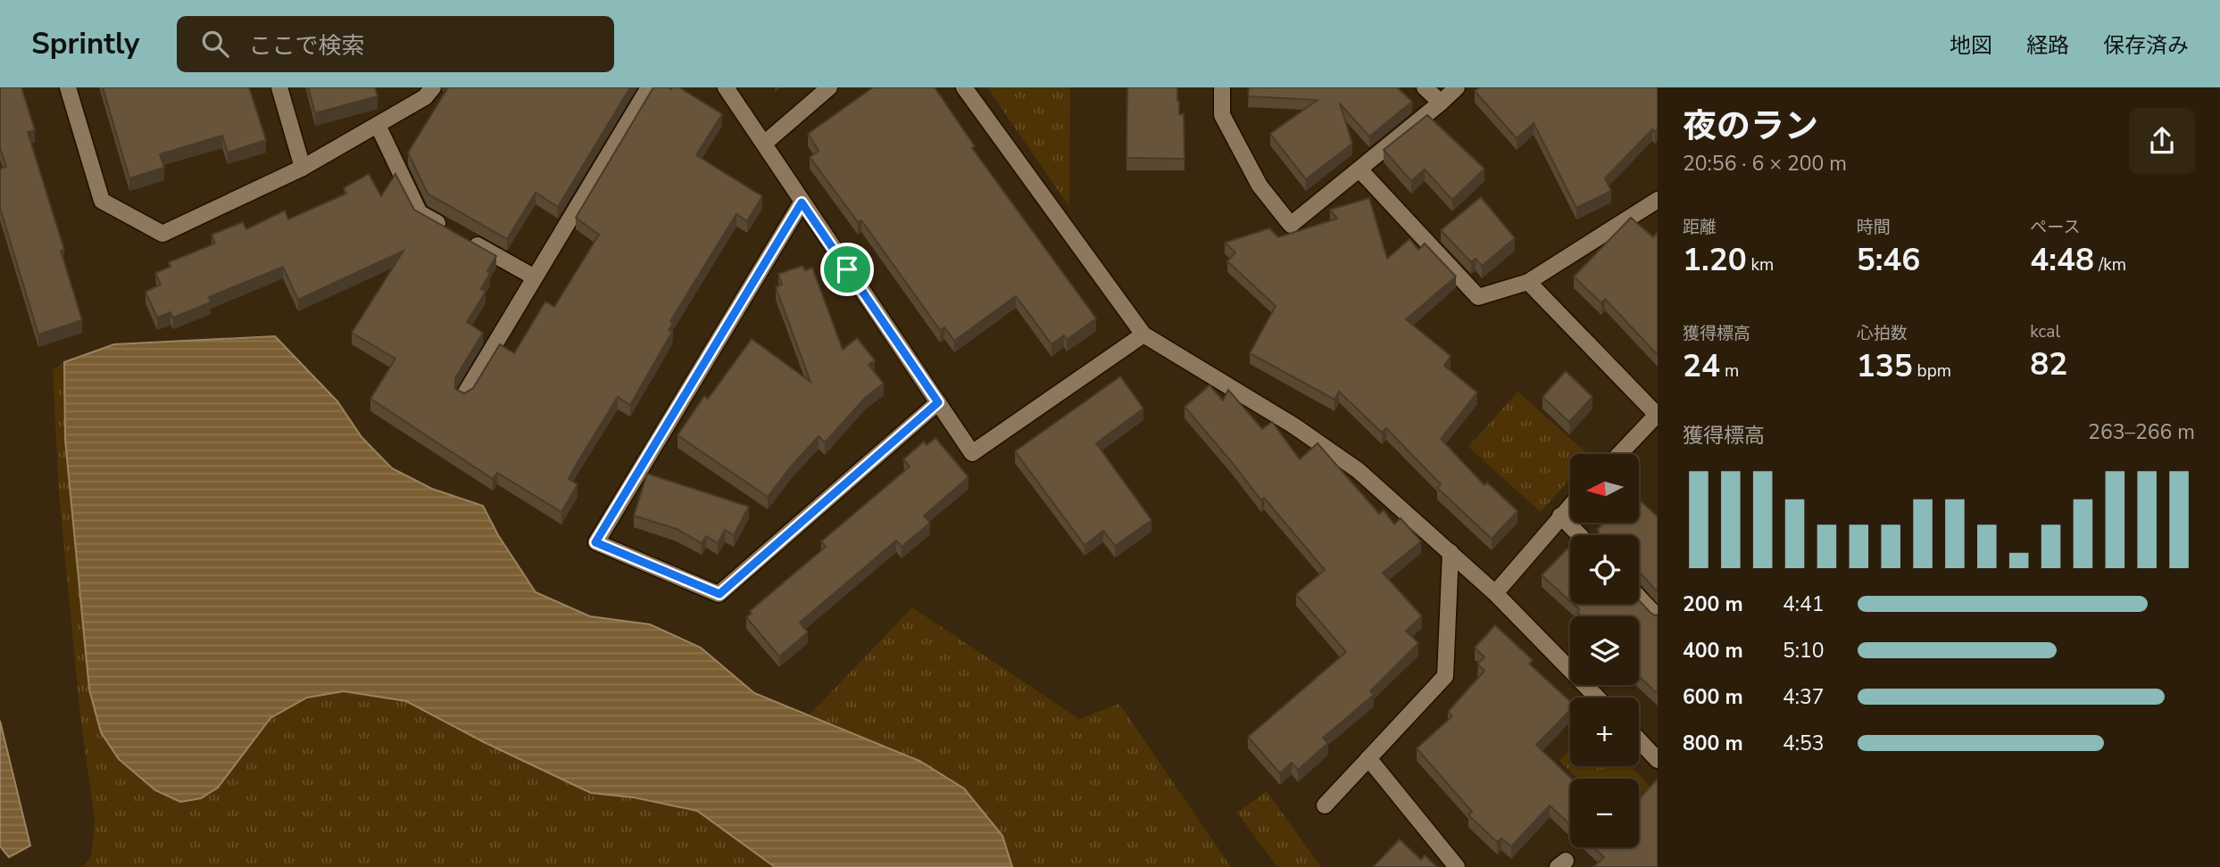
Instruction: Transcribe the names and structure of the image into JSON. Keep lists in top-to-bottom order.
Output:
{
  "north": "left",
  "page": {
    "header": "Sprintly",
    "search": "ここで検索",
    "nav": ["地図", "経路", "保存済み"],
    "heading": ["夜のラン", "20:56 · 6 × 200 m"],
    "stats": [
      ["距離", "1.20 km"],
      ["時間", "5:46"],
      ["ペース", "4:48 /km"],
      ["獲得標高", "24 m"],
      ["心拍数", "135 bpm"],
      ["kcal", "82"]
    ],
    "chart": ["獲得標高", "263–266 m"],
    "map_buttons": ["+", "−"],
    "list": [
      {
        "name": "200 m",
        "note": "4:41"
      },
      {
        "name": "400 m",
        "note": "5:10"
      },
      {
        "name": "600 m",
        "note": "4:37"
      },
      {
        "name": "800 m",
        "note": "4:53"
      }
    ]
  }
}
